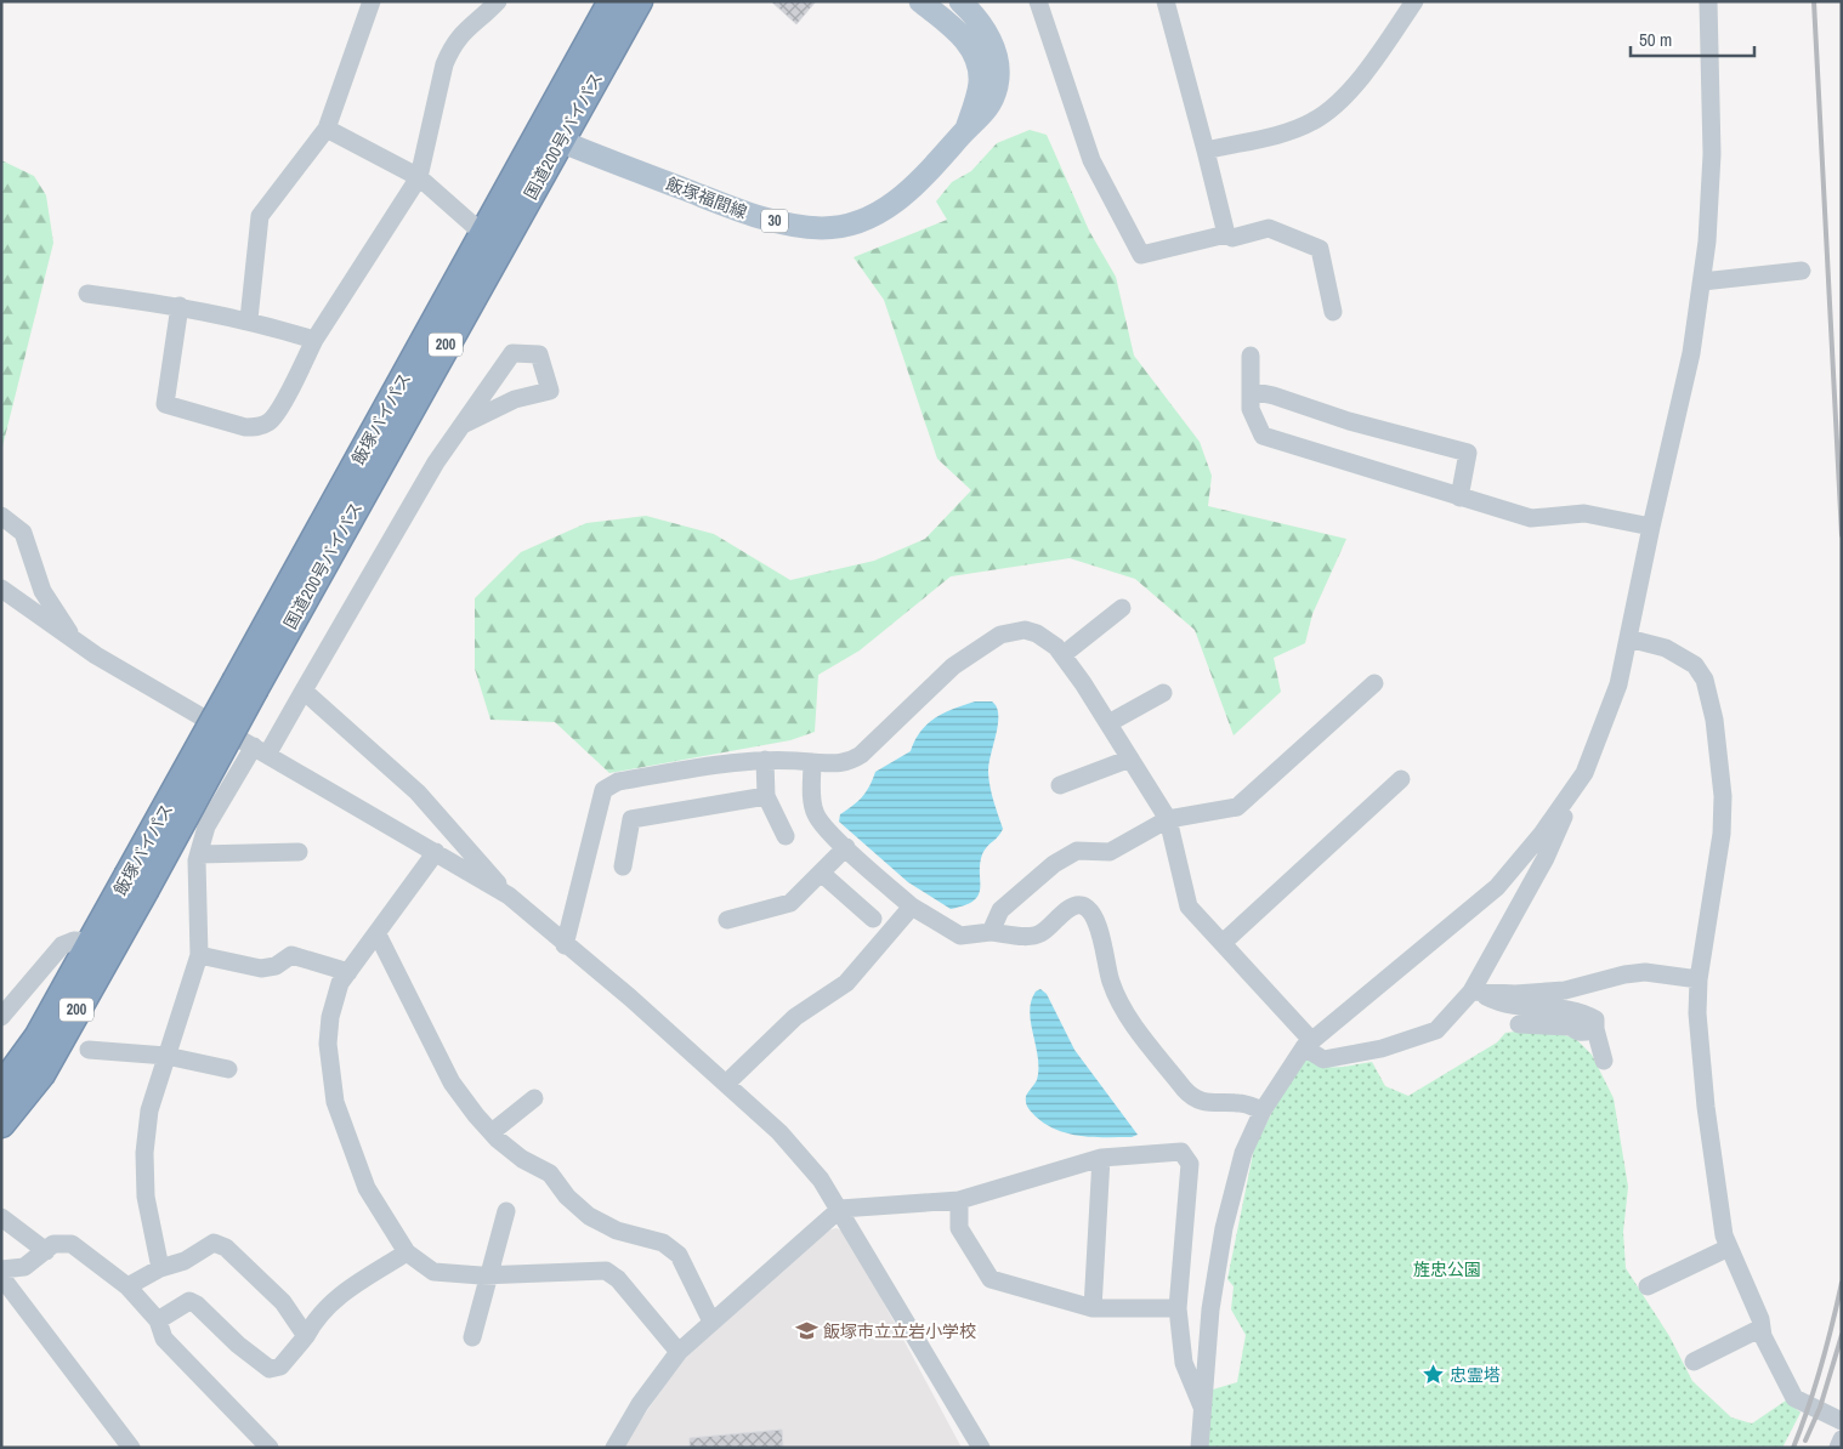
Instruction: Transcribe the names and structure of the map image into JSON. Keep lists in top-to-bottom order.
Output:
{
  "streets": {
    "highway": ["国道200号バイパス", "200", "飯塚バイパス"],
    "main road": ["飯塚福間線", "30"]
  },
  "crossings": [
    ["国道200号バイパス", "飯塚福間線"],
    ["国道200号バイパス", "200"],
    ["国道200号バイパス", "飯塚バイパス"]
  ],
  "parks": ["旌忠公園"],
  "places": {
    "school or university": ["飯塚市立立岩小学校"],
    "place": ["忠霊塔"]
  },
  "scale_bar": "50 m"
}
